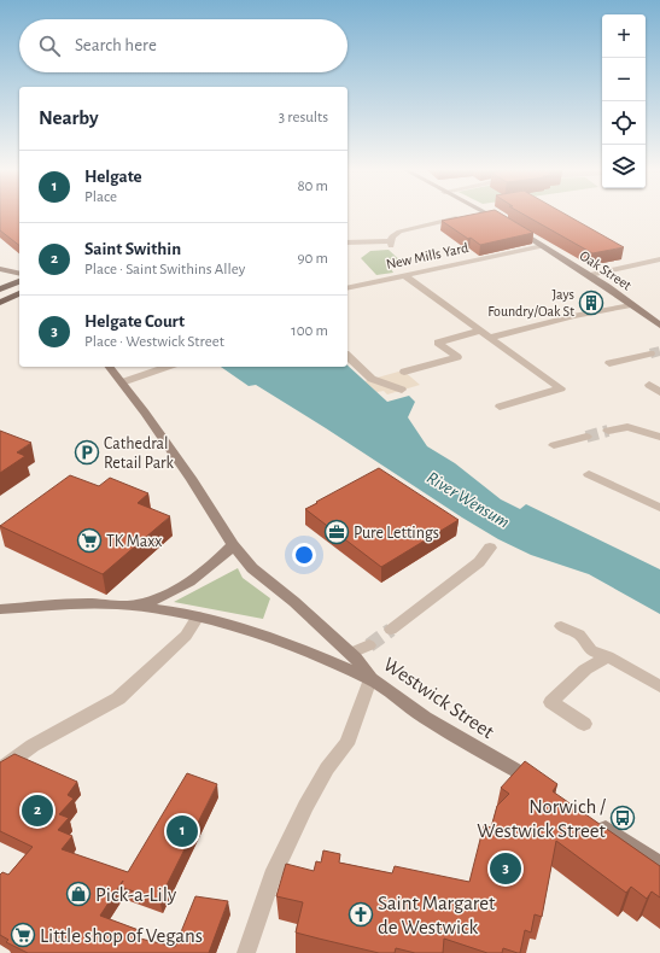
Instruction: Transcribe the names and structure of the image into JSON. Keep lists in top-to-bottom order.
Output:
{
  "streets": {
    "street": ["New Mills Yard", "Oak Street", "Westwick Street"]
  },
  "crossings": [
    ["New Mills Yard", "Oak Street"]
  ],
  "water": ["River Wensum"],
  "places": {
    "building": ["Jays Foundry/Oak St"],
    "parking": ["Cathedral Retail Park"],
    "office": ["Pure Lettings"],
    "supermarket": ["TK Maxx", "Little shop of Vegans"],
    "bus stop": ["Norwich / Westwick Street"],
    "shop": ["Pick-a-Lily"],
    "church": ["Saint Margaret de Westwick"]
  },
  "page": {
    "map_buttons": ["+", "−"],
    "search": "Search here",
    "heading": ["Nearby", "3 results"],
    "list": [
      {
        "mark": "1",
        "name": "Helgate",
        "note": "Place",
        "value": "80 m"
      },
      {
        "mark": "2",
        "name": "Saint Swithin",
        "note": "Place · Saint Swithins Alley",
        "value": "90 m"
      },
      {
        "mark": "3",
        "name": "Helgate Court",
        "note": "Place · Westwick Street",
        "value": "100 m"
      }
    ],
    "pins": ["2", "1", "3"]
  }
}
